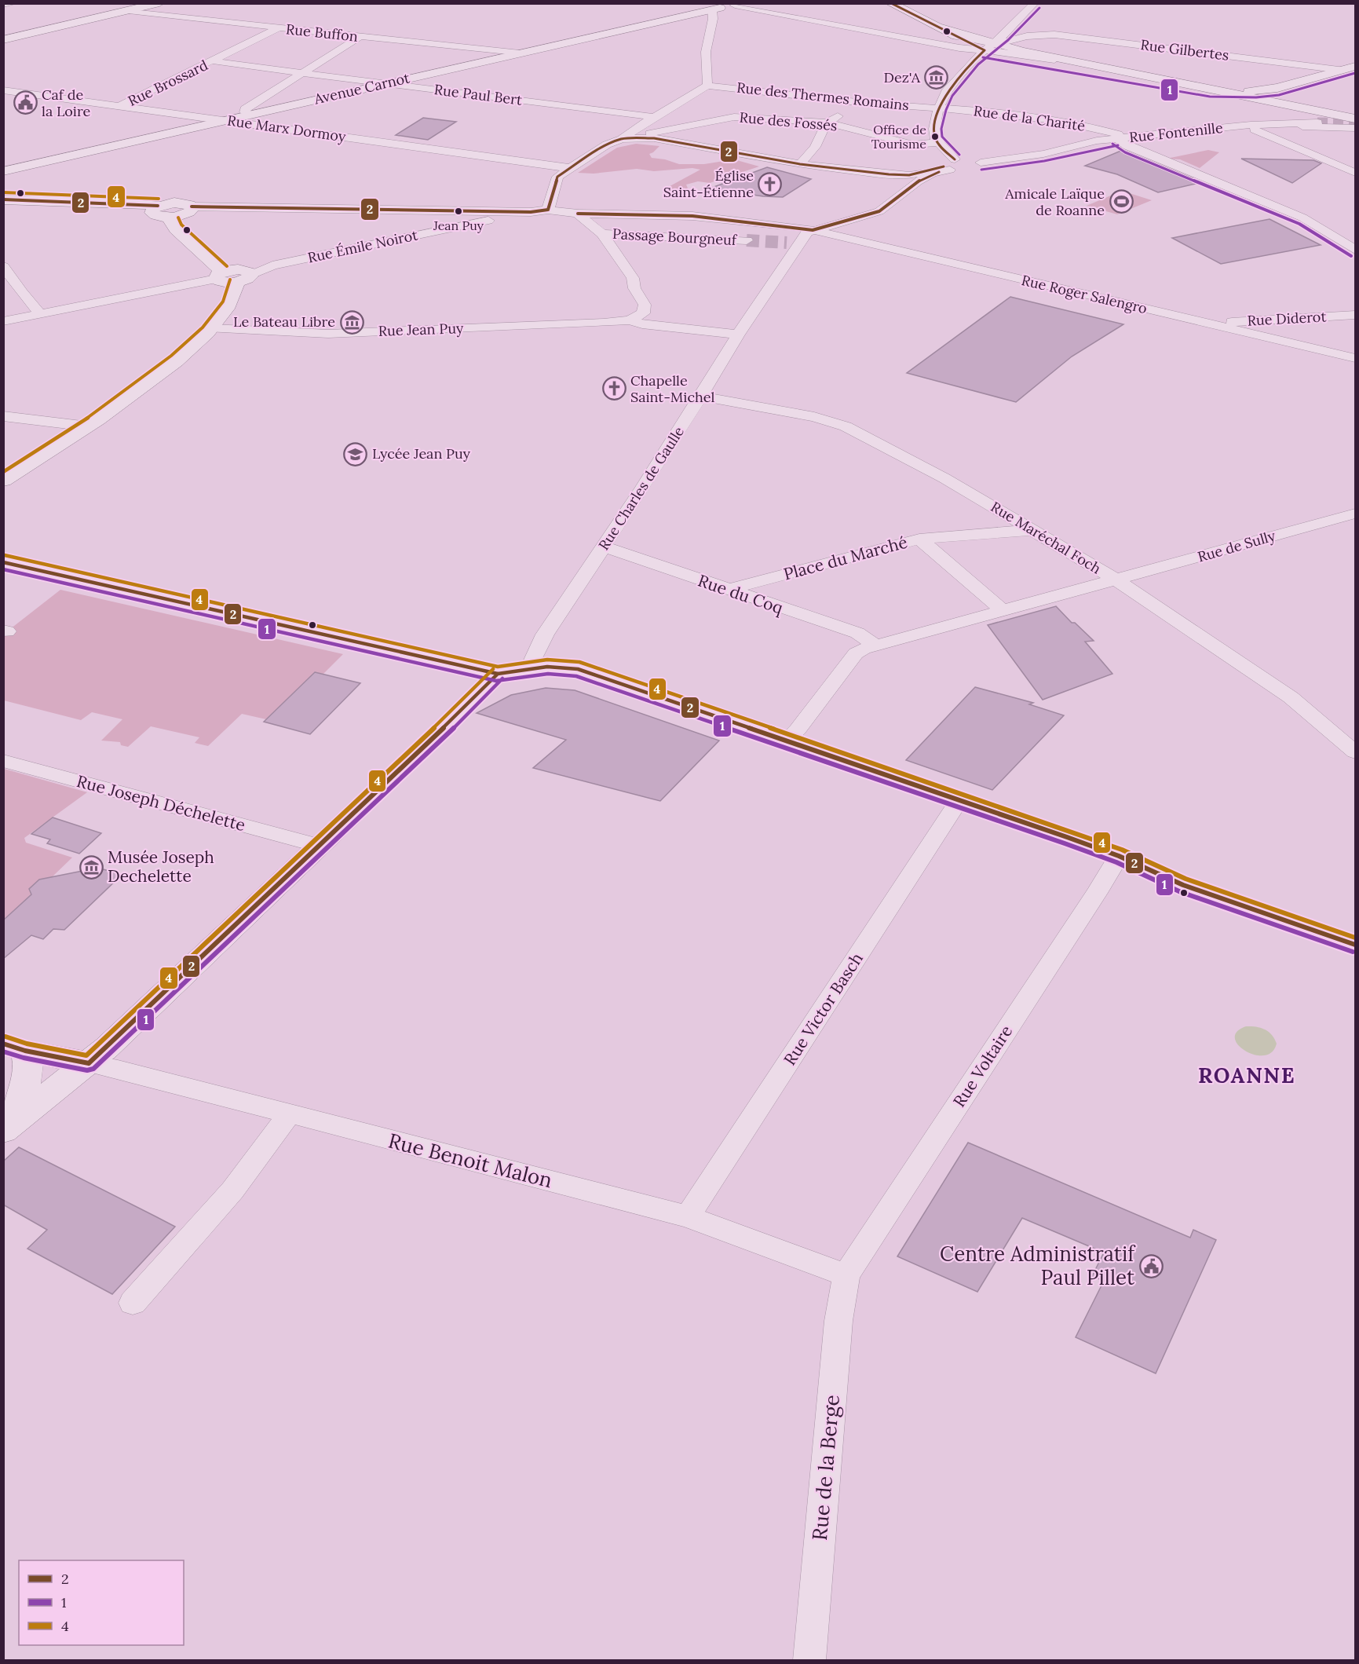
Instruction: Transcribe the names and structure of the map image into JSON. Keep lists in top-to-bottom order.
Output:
{
  "streets": {
    "street": [
      "Rue Buffon",
      "Rue Gilbertes",
      "Rue Brossard",
      "Avenue Carnot",
      "Rue Paul Bert",
      "Rue des Thermes Romains",
      "Rue de la Charité",
      "Rue des Fossés",
      "Rue Marx Dormoy",
      "Rue Fontenille",
      "Passage Bourgneuf",
      "Rue Émile Noirot",
      "Rue Roger Salengro",
      "Rue Diderot",
      "Rue Jean Puy",
      "Rue Charles de Gaulle",
      "Rue Maréchal Foch",
      "Rue de Sully",
      "Place du Marché",
      "Rue du Coq",
      "Rue Joseph Déchelette",
      "Rue Victor Basch",
      "Rue Voltaire",
      "Rue Benoit Malon",
      "Rue de la Berge"
    ]
  },
  "crossings": [
    ["Rue Buffon", "Rue Brossard"],
    ["Rue Buffon", "Avenue Carnot"],
    ["Rue Brossard", "Rue Paul Bert"],
    ["Rue Brossard", "Rue Marx Dormoy"],
    ["Avenue Carnot", "Rue Paul Bert"],
    ["Avenue Carnot", "Rue Marx Dormoy"],
    ["Rue des Thermes Romains", "Rue de la Charité"],
    ["Rue de la Charité", "Rue Fontenille"],
    ["Rue Émile Noirot", "Rue Roger Salengro"],
    ["Rue Roger Salengro", "Rue Diderot"],
    ["Rue Roger Salengro", "Rue Charles de Gaulle"],
    ["Rue Jean Puy", "Rue Charles de Gaulle"],
    ["Rue Charles de Gaulle", "Rue Maréchal Foch"],
    ["Rue Charles de Gaulle", "Rue du Coq"],
    ["Rue Maréchal Foch", "Rue de Sully"],
    ["Rue de Sully", "Place du Marché"],
    ["Place du Marché", "Rue du Coq"],
    ["Rue Victor Basch", "Rue Benoit Malon"],
    ["Rue Voltaire", "Rue Benoit Malon"],
    ["Rue Voltaire", "Rue de la Berge"],
    ["Rue Benoit Malon", "Rue de la Berge"]
  ],
  "districts": ["ROANNE"],
  "places": {
    "museum": ["Dez'A", "Le Bateau Libre", "Musée Joseph Dechelette"],
    "public building": ["Caf de la Loire", "Centre Administratif Paul Pillet"],
    "other": ["Office de Tourisme", "Jean Puy"],
    "church": ["Église Saint-Étienne", "Chapelle Saint-Michel"],
    "sports": ["Amicale Laïque de Roanne"],
    "school or university": ["Lycée Jean Puy"]
  },
  "lines": ["transit line 2", "transit line 1", "transit line 4"],
  "legend": ["2", "1", "4"]
}
